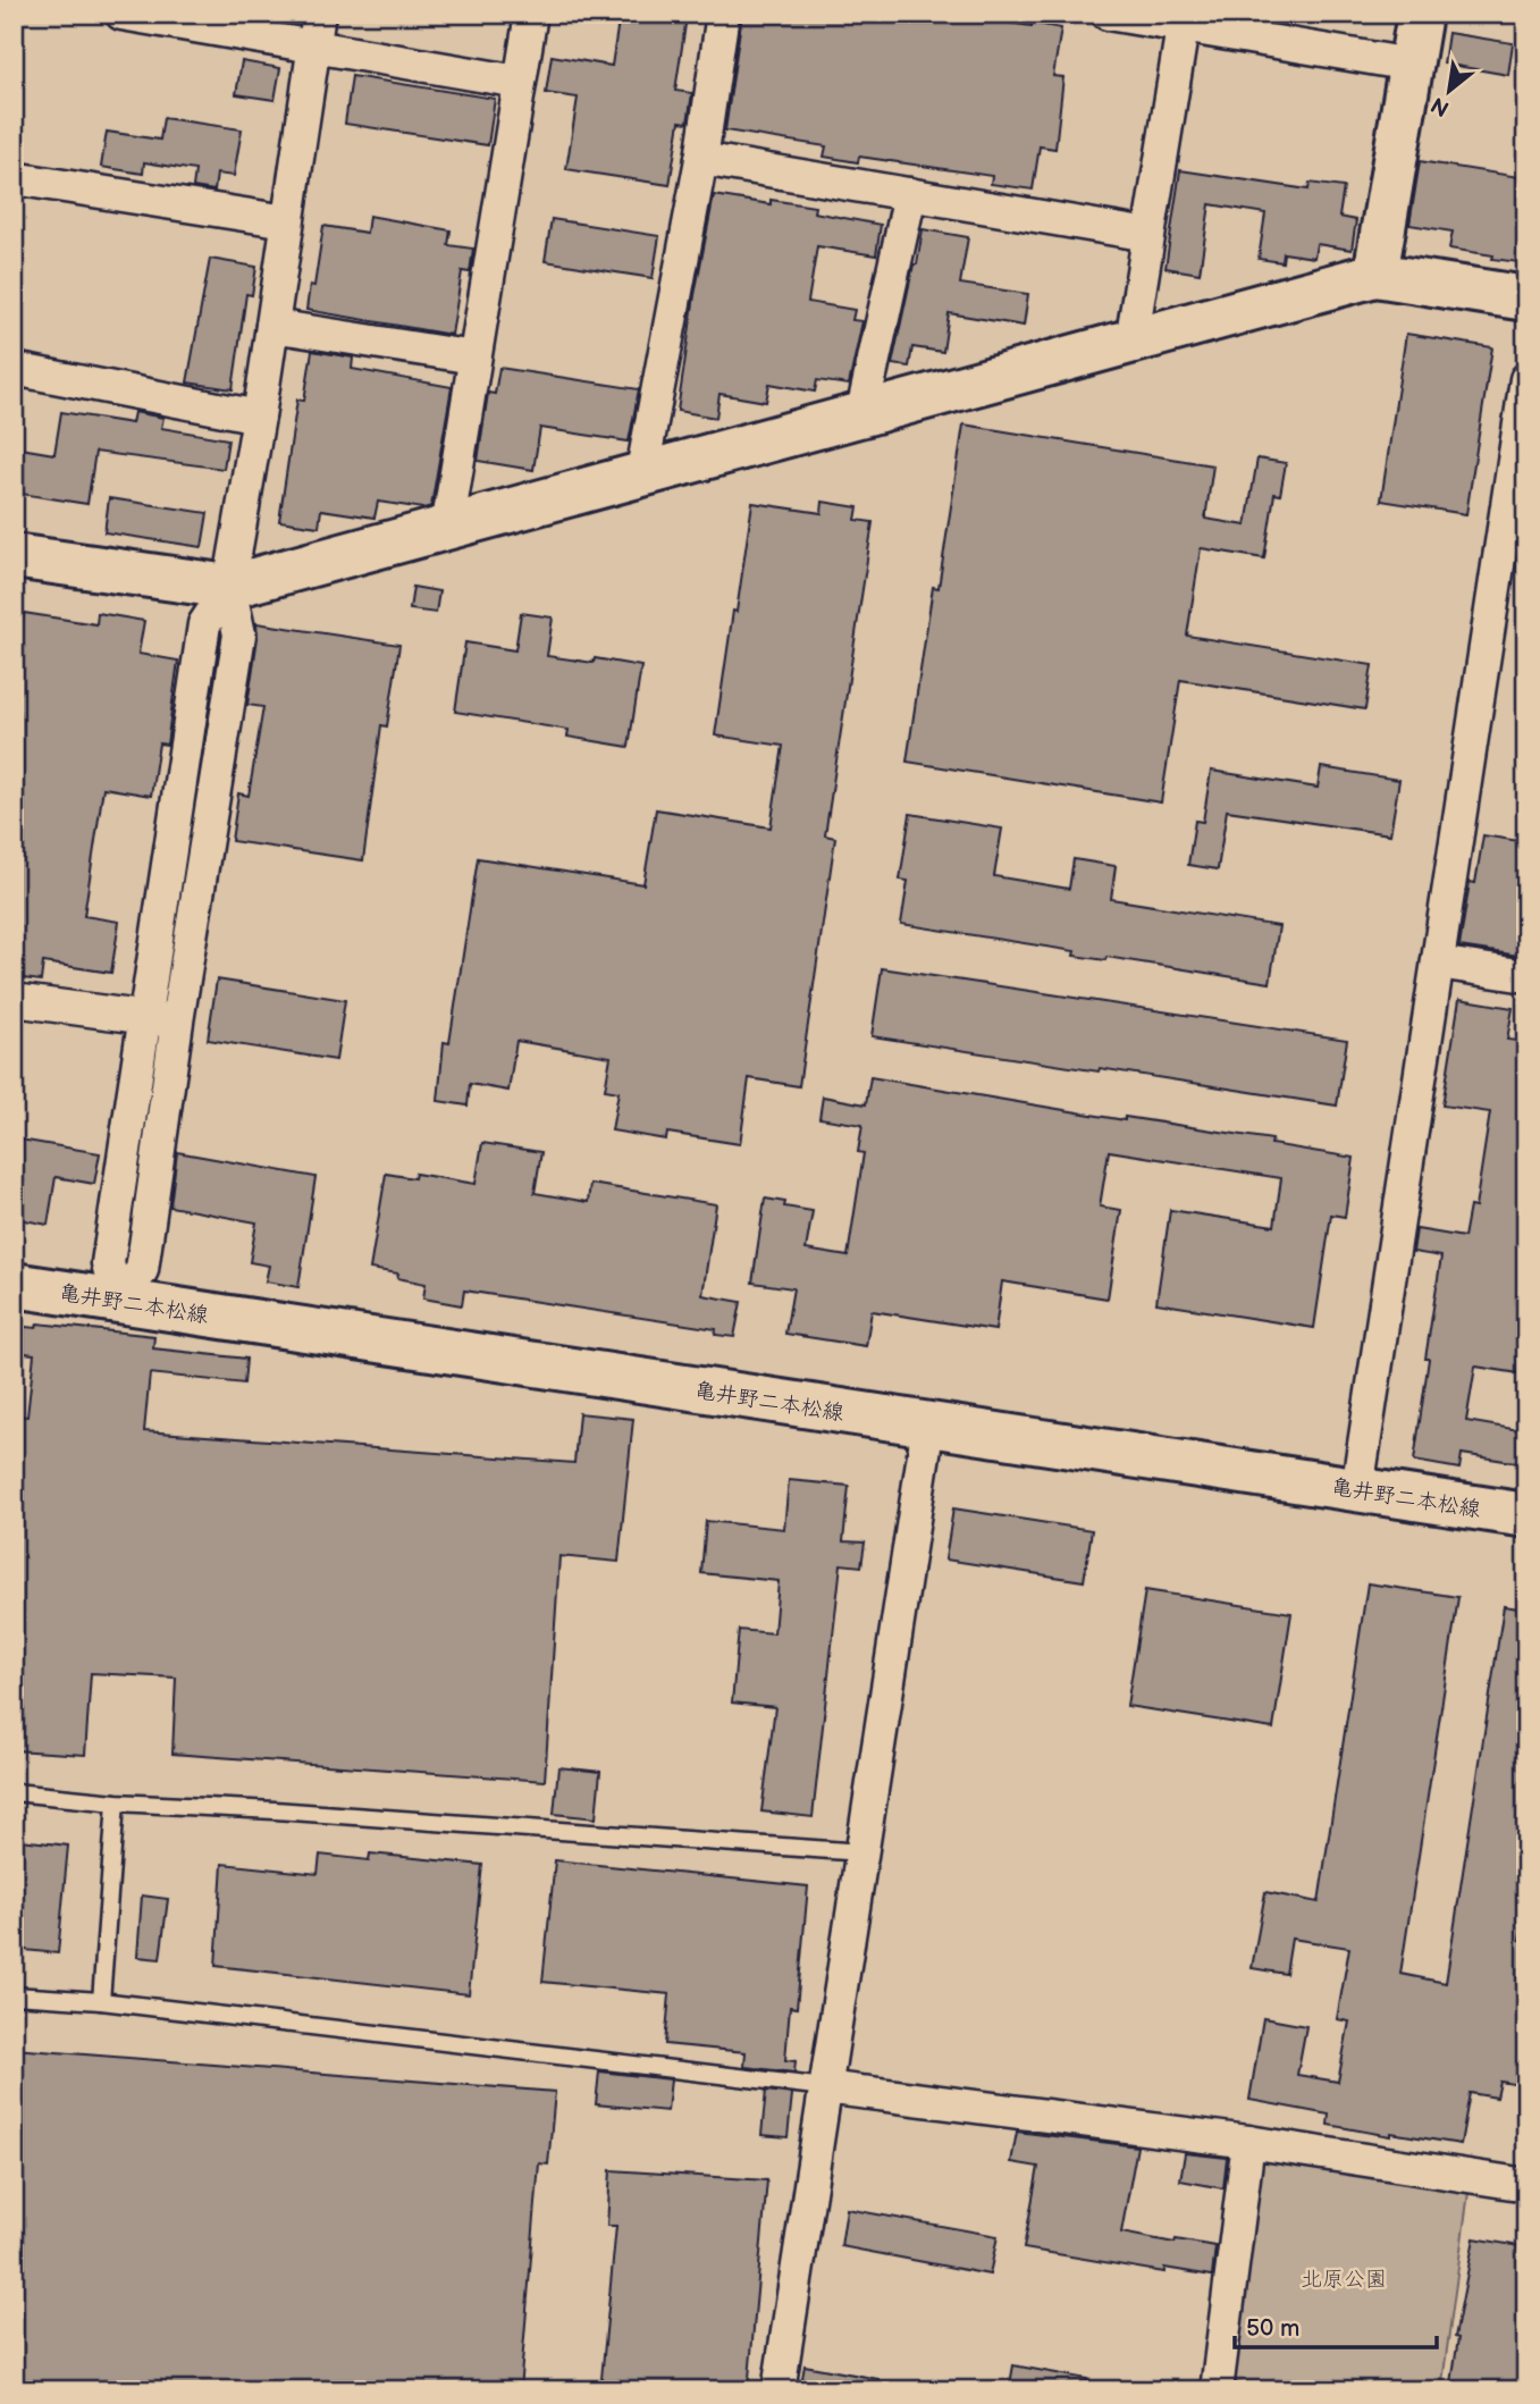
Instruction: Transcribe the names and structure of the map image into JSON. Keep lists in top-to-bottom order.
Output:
{
  "streets": {
    "street": ["亀井野二本松線"]
  },
  "parks": ["北原公園"],
  "scale_bar": "50 m",
  "north": "bottom left"
}
